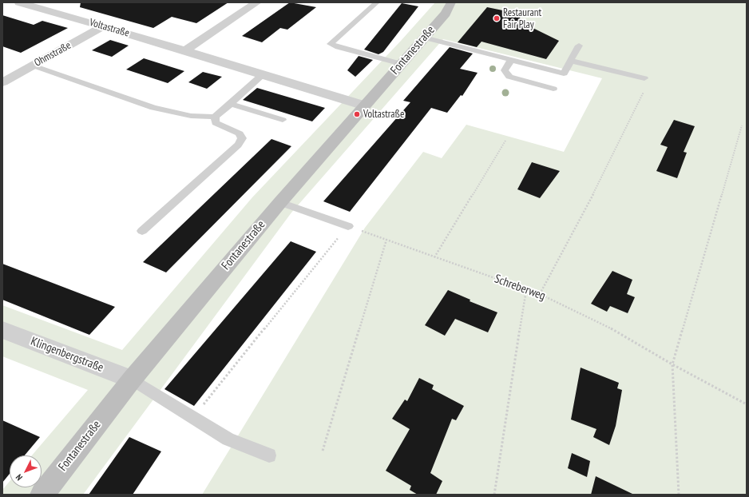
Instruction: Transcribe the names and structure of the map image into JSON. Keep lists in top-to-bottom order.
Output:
{
  "streets": {
    "street": [
      "Voltastraße",
      "Fontanestraße",
      "Ohmstraße",
      "Klingenbergstraße"
    ],
    "path": ["Schreberweg"]
  },
  "crossings": [
    ["Voltastraße", "Fontanestraße"],
    ["Voltastraße", "Ohmstraße"],
    ["Fontanestraße", "Klingenbergstraße"]
  ],
  "places": ["Restaurant Fair Play", "Voltastraße"],
  "north": "bottom left"
}
